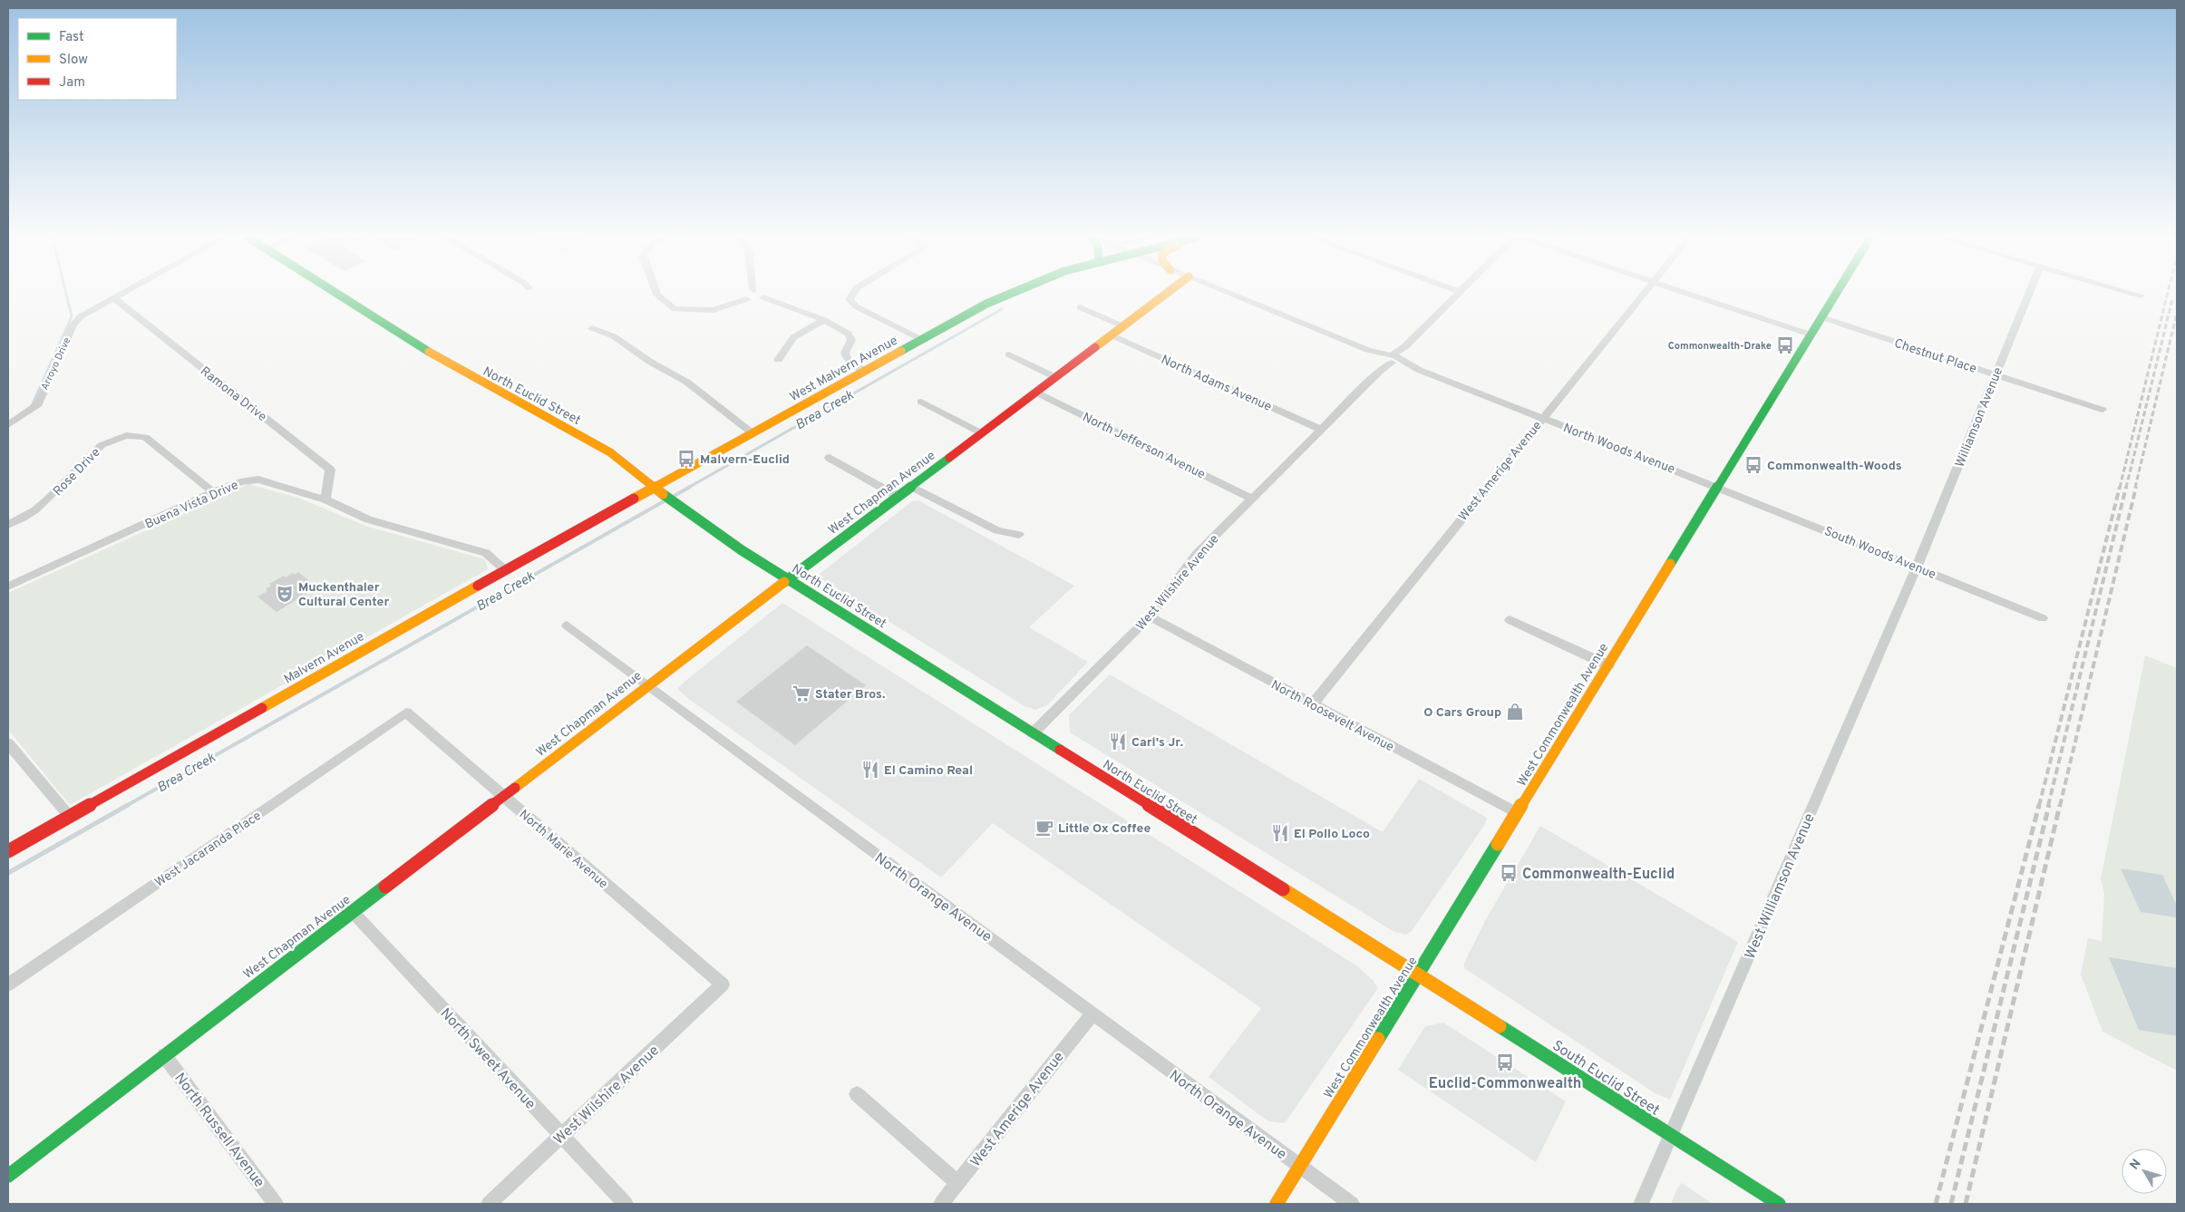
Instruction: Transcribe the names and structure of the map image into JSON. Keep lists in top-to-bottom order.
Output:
{
  "streets": {
    "main road": [
      "West Malvern Avenue",
      "North Euclid Street",
      "West Chapman Avenue",
      "Malvern Avenue",
      "West Commonwealth Avenue",
      "South Euclid Street"
    ],
    "street": [
      "Chestnut Place",
      "Arroyo Drive",
      "North Adams Avenue",
      "Ramona Drive",
      "Williamson Avenue",
      "North Jefferson Avenue",
      "North Woods Avenue",
      "West Amerige Avenue",
      "Rose Drive",
      "Buena Vista Drive",
      "South Woods Avenue",
      "West Wilshire Avenue",
      "North Roosevelt Avenue",
      "West Jacaranda Place",
      "North Marie Avenue",
      "West Williamson Avenue",
      "North Orange Avenue",
      "North Sweet Avenue",
      "North Russell Avenue"
    ]
  },
  "crossings": [
    ["Chestnut Place", "Williamson Avenue"],
    ["Chestnut Place", "West Commonwealth Avenue"],
    ["Arroyo Drive", "Ramona Drive"],
    ["West Malvern Avenue", "North Euclid Street"],
    ["West Malvern Avenue", "Malvern Avenue"],
    ["North Adams Avenue", "West Chapman Avenue"],
    ["North Adams Avenue", "West Wilshire Avenue"],
    ["Ramona Drive", "Buena Vista Drive"],
    ["North Euclid Street", "West Chapman Avenue"],
    ["North Euclid Street", "West Wilshire Avenue"],
    ["North Euclid Street", "Malvern Avenue"],
    ["North Euclid Street", "West Commonwealth Avenue"],
    ["North Euclid Street", "South Euclid Street"],
    ["Williamson Avenue", "South Woods Avenue"],
    ["Williamson Avenue", "West Williamson Avenue"],
    ["North Jefferson Avenue", "West Chapman Avenue"],
    ["North Jefferson Avenue", "West Wilshire Avenue"],
    ["North Woods Avenue", "West Amerige Avenue"],
    ["North Woods Avenue", "South Woods Avenue"],
    ["North Woods Avenue", "West Wilshire Avenue"],
    ["North Woods Avenue", "West Commonwealth Avenue"],
    ["West Amerige Avenue", "North Roosevelt Avenue"],
    ["West Amerige Avenue", "North Orange Avenue"],
    ["Rose Drive", "Buena Vista Drive"],
    ["West Chapman Avenue", "North Marie Avenue"],
    ["West Chapman Avenue", "North Orange Avenue"],
    ["West Chapman Avenue", "North Sweet Avenue"],
    ["West Chapman Avenue", "North Russell Avenue"],
    ["Buena Vista Drive", "Malvern Avenue"],
    ["South Woods Avenue", "West Commonwealth Avenue"],
    ["South Woods Avenue", "West Williamson Avenue"],
    ["West Wilshire Avenue", "North Roosevelt Avenue"],
    ["West Wilshire Avenue", "North Marie Avenue"],
    ["West Wilshire Avenue", "North Sweet Avenue"],
    ["West Commonwealth Avenue", "North Roosevelt Avenue"],
    ["West Commonwealth Avenue", "North Orange Avenue"],
    ["West Commonwealth Avenue", "South Euclid Street"],
    ["West Jacaranda Place", "North Marie Avenue"],
    ["West Williamson Avenue", "South Euclid Street"]
  ],
  "water": ["Brea Creek"],
  "places": {
    "bus stop": [
      "Commonwealth-Drake",
      "Malvern-Euclid",
      "Commonwealth-Woods",
      "Commonwealth-Euclid",
      "Euclid-Commonwealth"
    ],
    "theatre": ["Muckenthaler Cultural Center"],
    "supermarket": ["Stater Bros."],
    "shop": ["O Cars Group"],
    "restaurant": ["Carl's Jr.", "El Camino Real", "El Pollo Loco"],
    "cafe": ["Little Ox Coffee"]
  },
  "legend": ["Fast", "Slow", "Jam"],
  "north": "top left"
}
